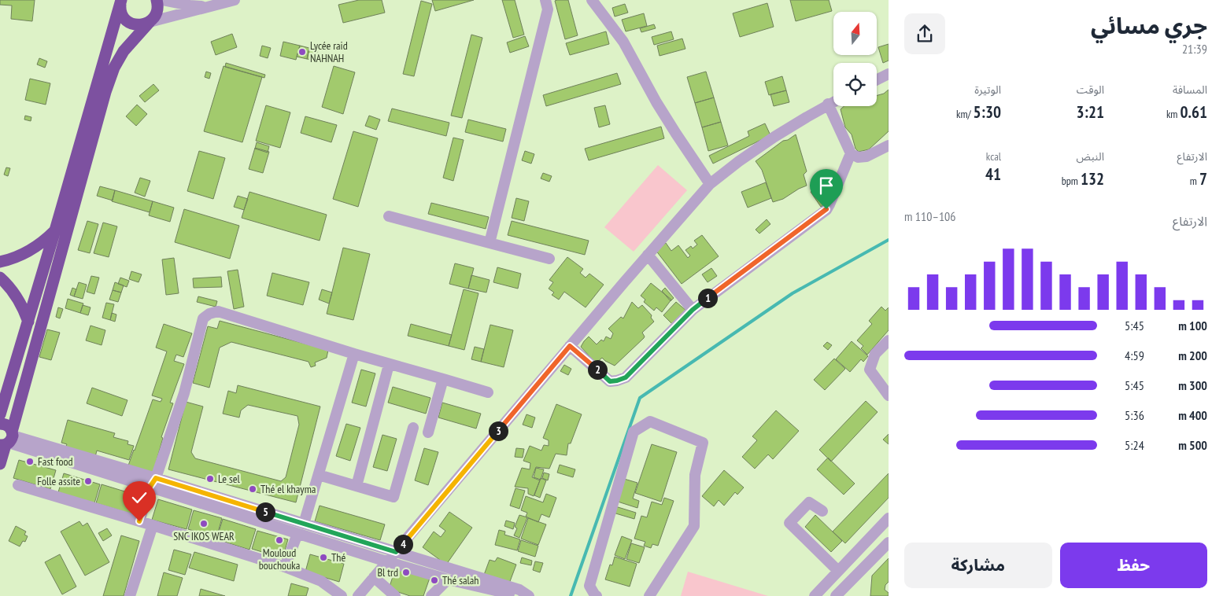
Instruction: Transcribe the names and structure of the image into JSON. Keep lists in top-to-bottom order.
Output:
{
  "places": [
    "Lycée raid NAHNAH",
    "Fast food",
    "Le sel",
    "Folle assite",
    "Thé el khayma",
    "SNC IKOS WEAR",
    "Mouloud bouchouka",
    "Thé",
    "Bl trd",
    "Thé salah"
  ],
  "north": "top",
  "page": {
    "heading": ["جري مسائي", "21:39"],
    "stats": [
      ["المسافة", "0.61 km"],
      ["الوقت", "3:21"],
      ["الوتيرة", "5:30 /km"],
      ["الارتفاع", "7 m"],
      ["النبض", "132 bpm"],
      ["kcal", "41"]
    ],
    "chart": ["الارتفاع", "106–110 m"],
    "pins": [
      "1",
      "2",
      "3",
      "5",
      "4"
    ],
    "list": [
      {
        "name": "100 m",
        "note": "5:45"
      },
      {
        "name": "200 m",
        "note": "4:59"
      },
      {
        "name": "300 m",
        "note": "5:45"
      },
      {
        "name": "400 m",
        "note": "5:36"
      },
      {
        "name": "500 m",
        "note": "5:24"
      }
    ],
    "buttons": ["حفظ", "مشاركة"]
  }
}
